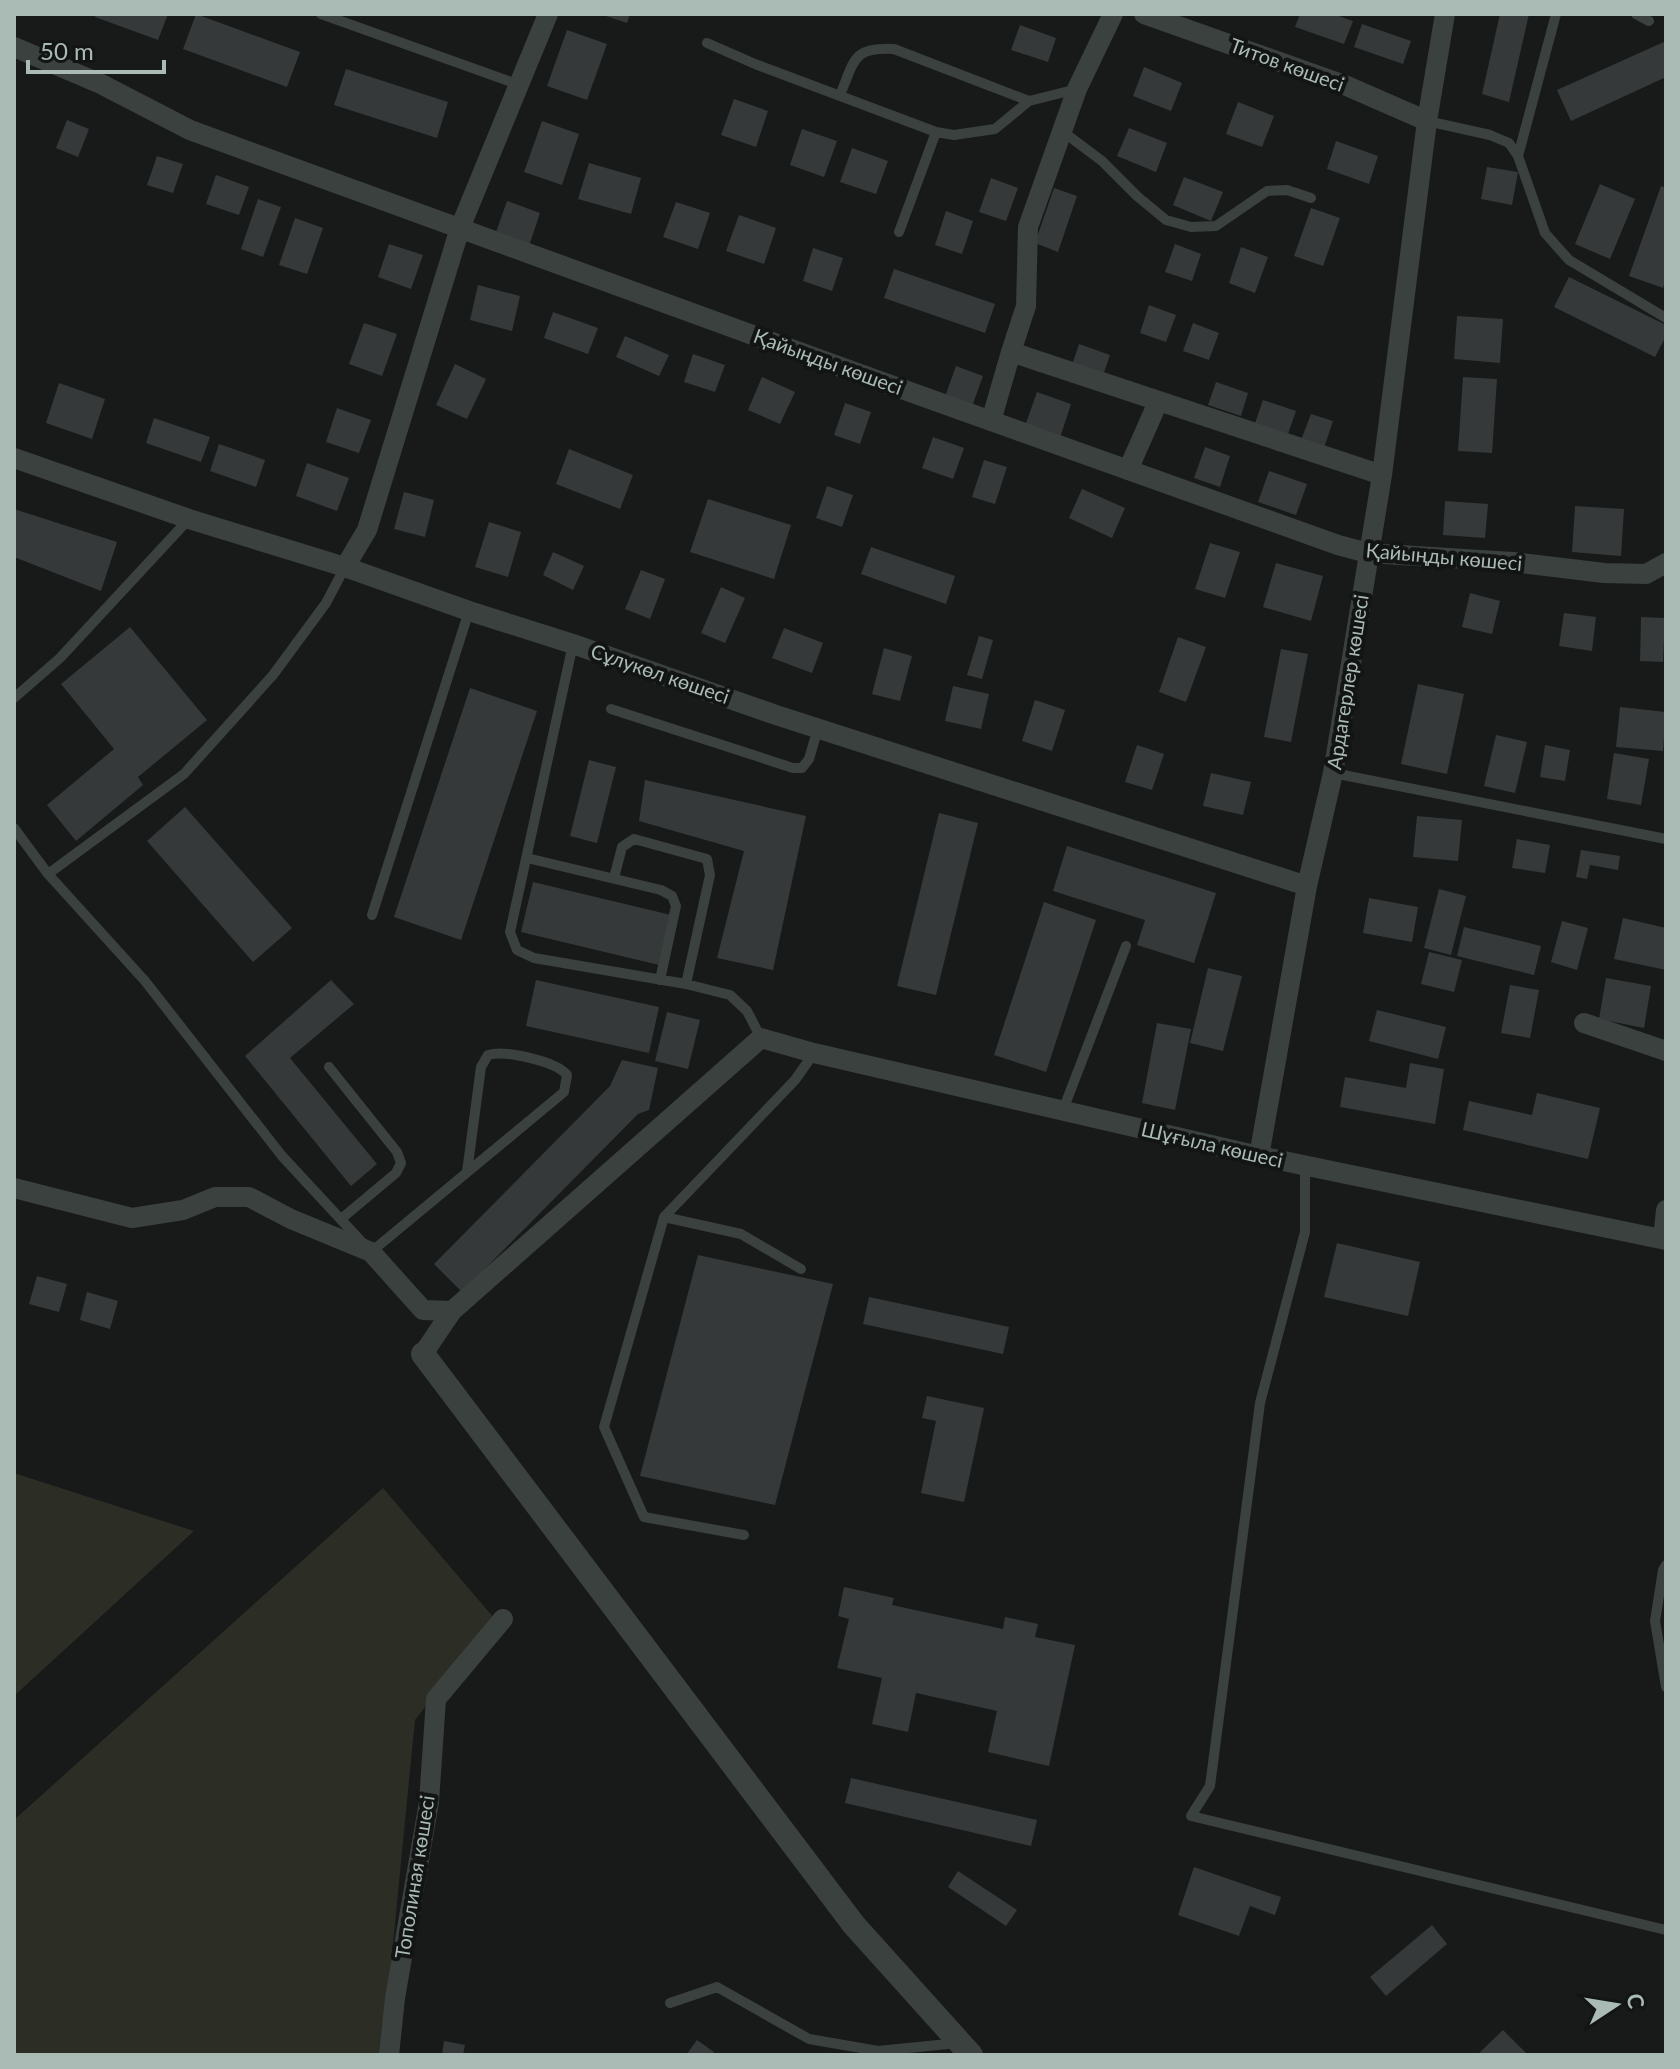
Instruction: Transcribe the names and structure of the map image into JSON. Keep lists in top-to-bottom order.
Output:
{
  "streets": {
    "street": [
      "Титов көшесі",
      "Қайыңды көшесі",
      "Сұлукөл көшесі",
      "Ардагерлер көшесі",
      "Шұғыла көшесі",
      "Тополиная көшесі"
    ]
  },
  "crossings": [
    ["Титов көшесі", "Ардагерлер көшесі"],
    ["Қайыңды көшесі", "Ардагерлер көшесі"],
    ["Сұлукөл көшесі", "Ардагерлер көшесі"],
    ["Ардагерлер көшесі", "Шұғыла көшесі"]
  ],
  "scale_bar": "50 m",
  "north": "right"
}
